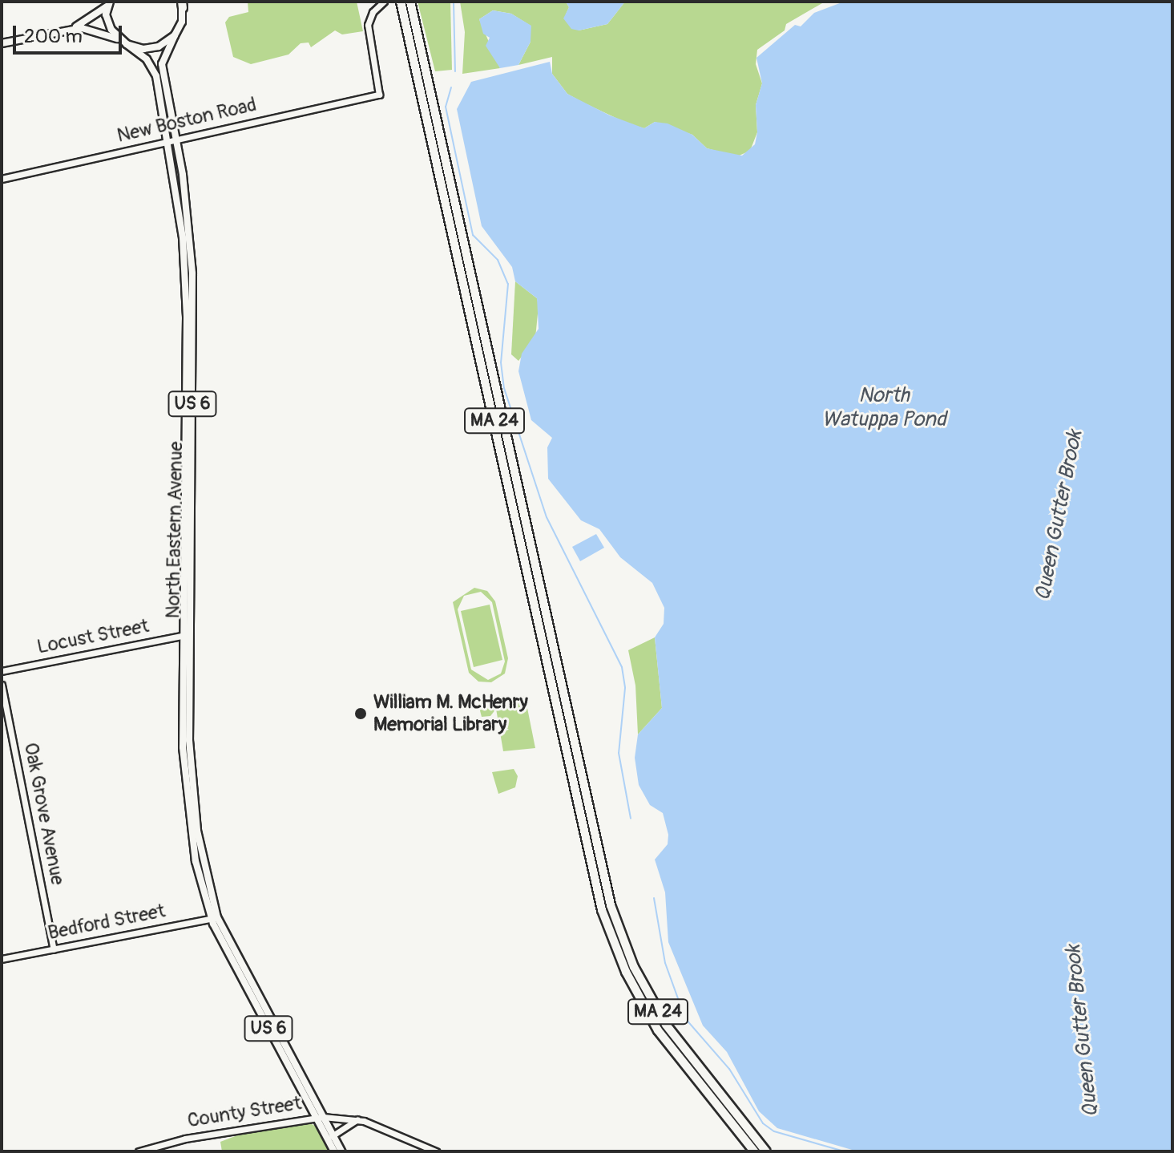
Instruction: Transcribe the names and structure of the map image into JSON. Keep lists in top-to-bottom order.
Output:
{
  "streets": {
    "highway": ["MA 24"],
    "main road": ["US 6", "North Eastern Avenue"],
    "street": [
      "New Boston Road",
      "Locust Street",
      "Oak Grove Avenue",
      "Bedford Street",
      "County Street"
    ]
  },
  "crossings": [
    ["New Boston Road", "US 6"],
    ["New Boston Road", "North Eastern Avenue"],
    ["US 6", "North Eastern Avenue"],
    ["US 6", "Bedford Street"],
    ["US 6", "County Street"],
    ["North Eastern Avenue", "Locust Street"],
    ["North Eastern Avenue", "Bedford Street"],
    ["Oak Grove Avenue", "Bedford Street"]
  ],
  "water": ["North Watuppa Pond", "Queen Gutter Brook"],
  "places": ["William M. McHenry Memorial Library"],
  "scale_bar": "200 m"
}
